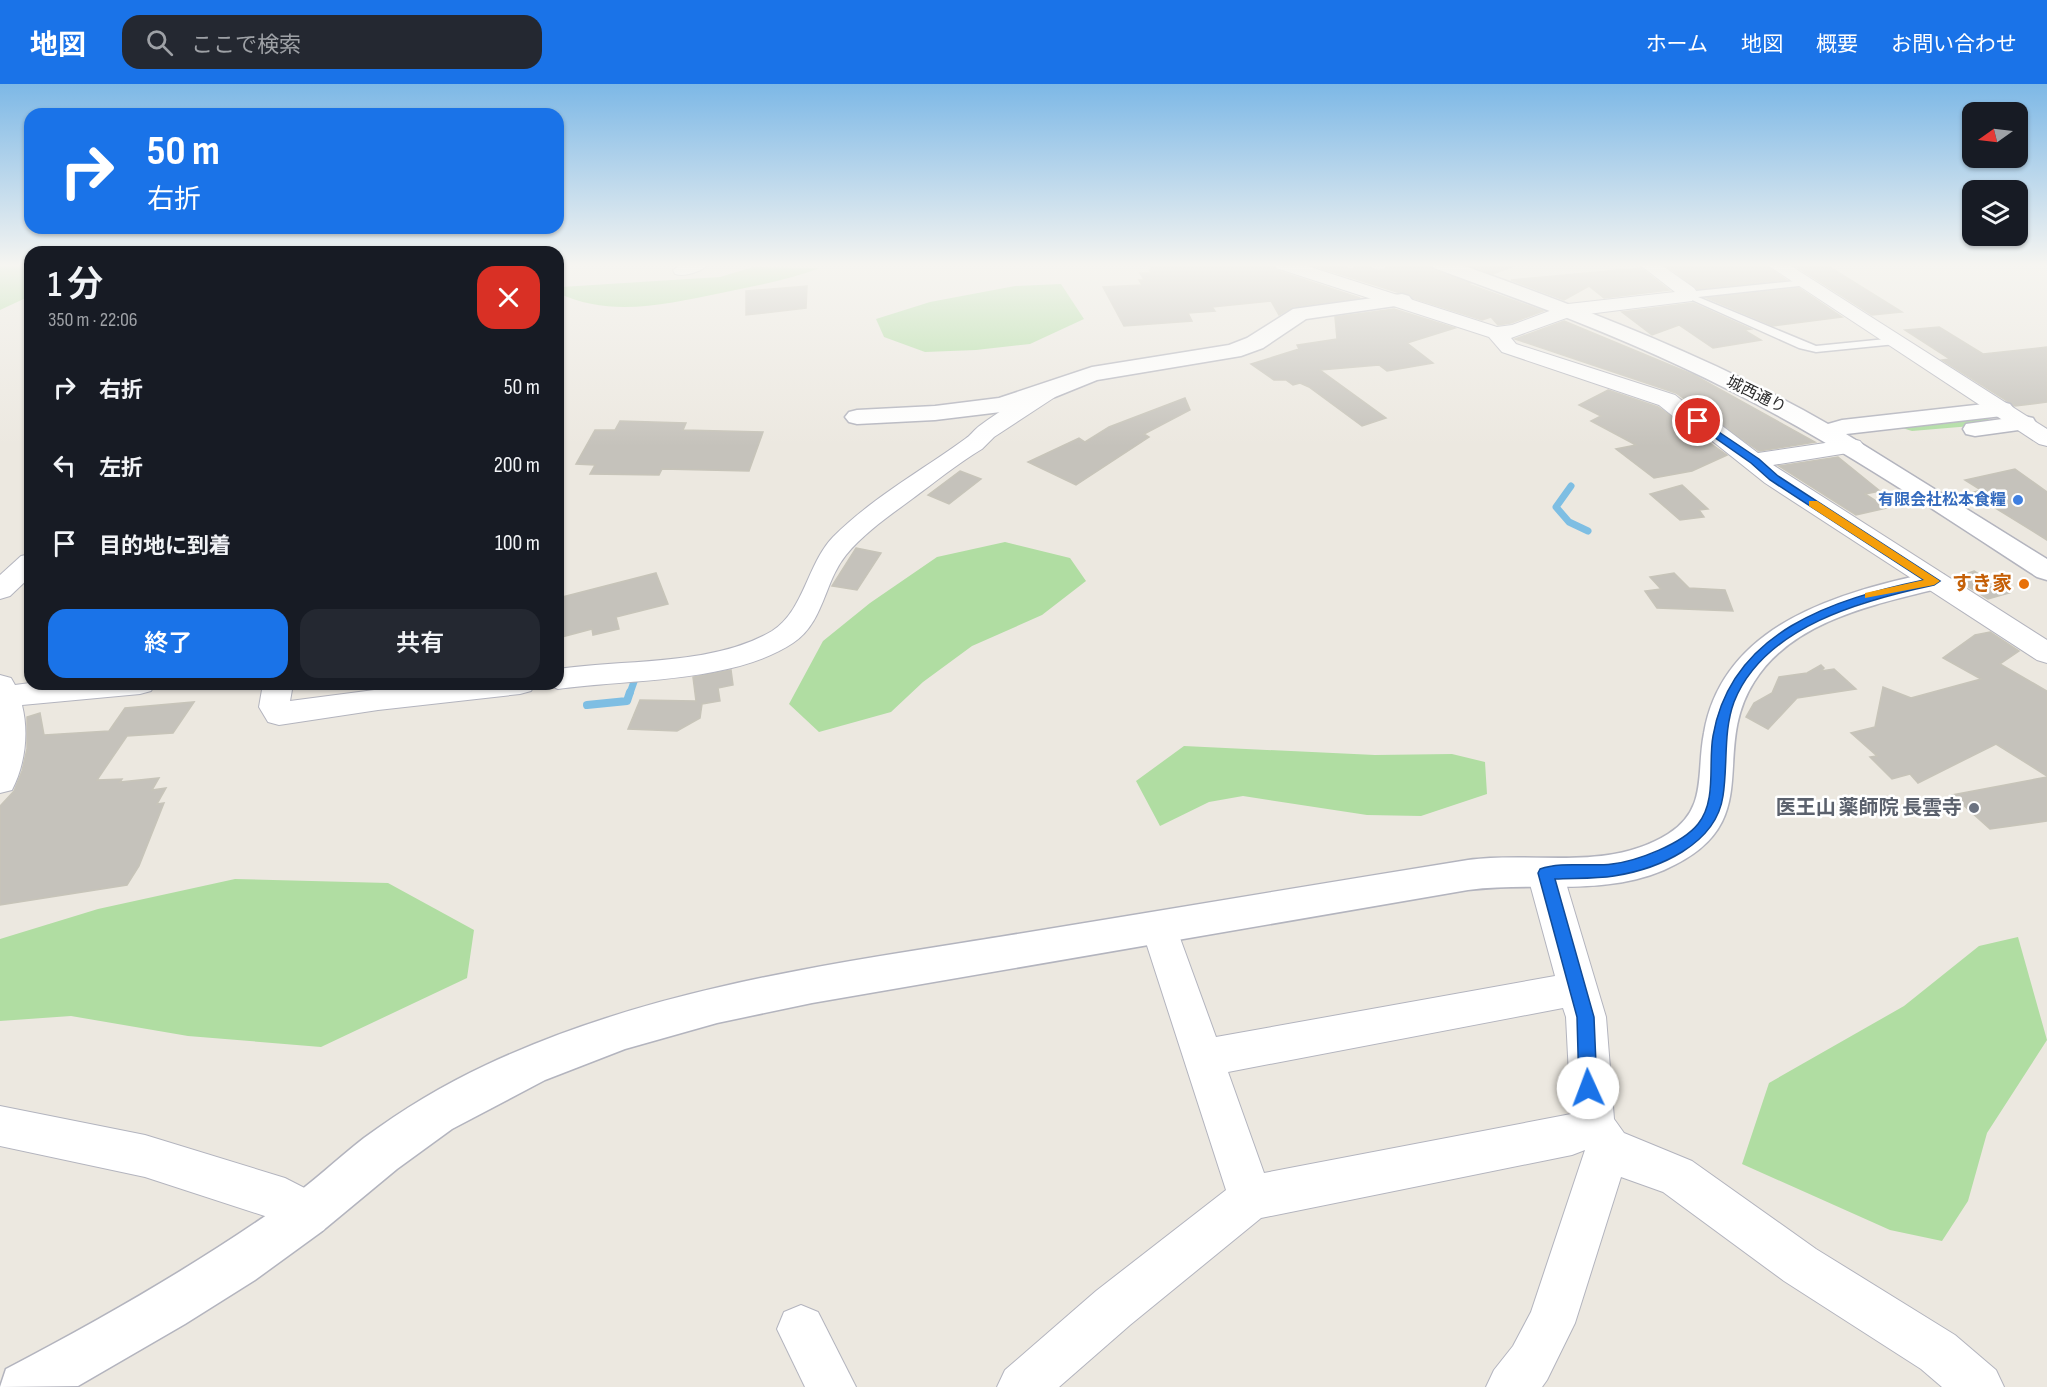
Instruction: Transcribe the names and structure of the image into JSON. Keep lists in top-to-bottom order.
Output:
{
  "streets": {
    "street": ["城西通り"]
  },
  "places": ["有限会社松本食糧", "すき家", "医王山 薬師院 長雲寺"],
  "north": "left",
  "page": {
    "header": "地図",
    "search": "ここで検索",
    "nav": [
      "ホーム",
      "地図",
      "概要",
      "お問い合わせ"
    ],
    "turn": ["50 m", "右折"],
    "heading": ["1 分", "350 m · 22:06"],
    "list": [
      {
        "name": "右折",
        "value": "50 m"
      },
      {
        "name": "左折",
        "value": "200 m"
      },
      {
        "name": "目的地に到着",
        "value": "100 m"
      }
    ],
    "buttons": ["終了", "共有"]
  }
}
